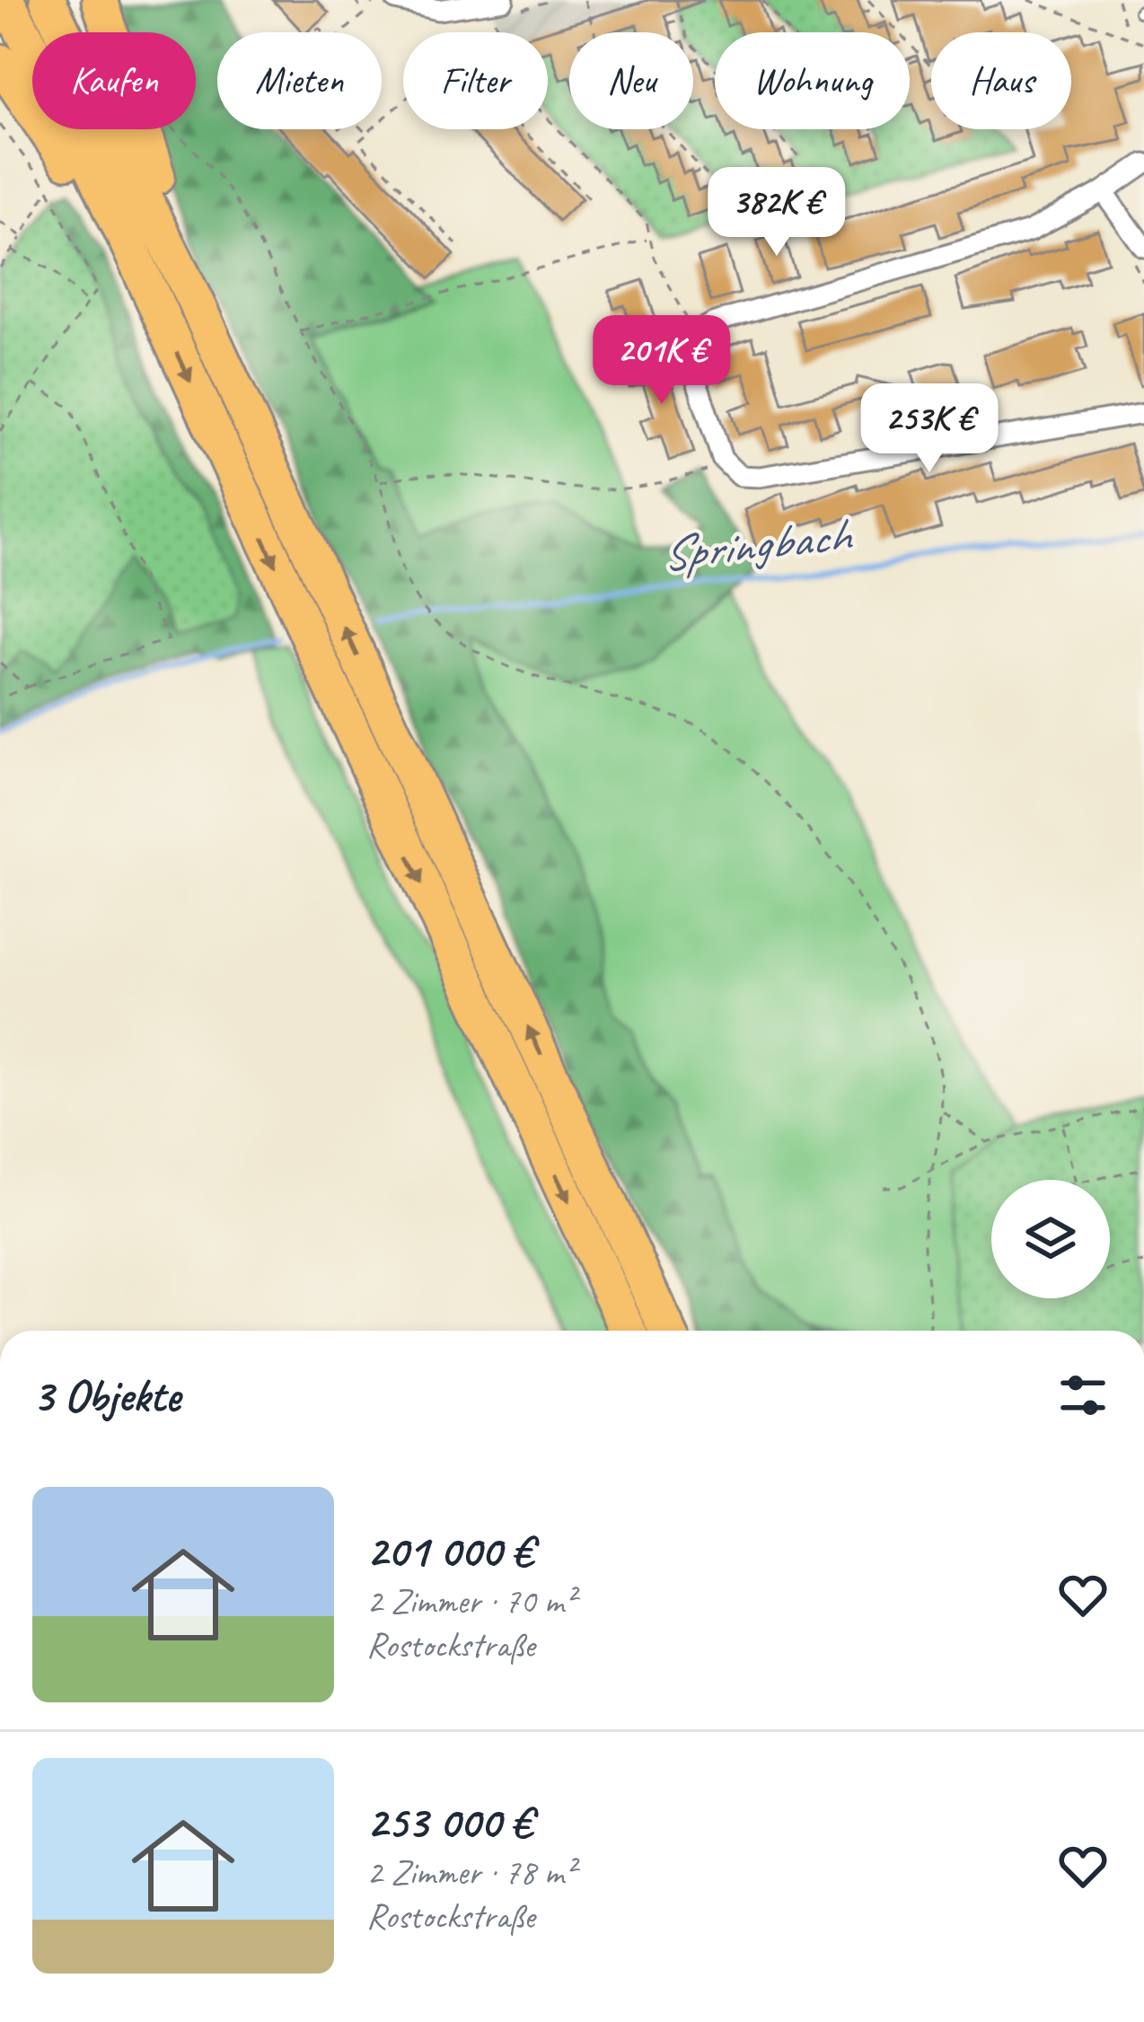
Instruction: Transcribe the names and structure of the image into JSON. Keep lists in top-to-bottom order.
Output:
{
  "water": ["Springbach"],
  "page": {
    "chip": [
      "Kaufen",
      "Mieten",
      "Filter",
      "Neu",
      "Wohnung",
      "Haus"
    ],
    "price": ["382K €", "201K €", "253K €"],
    "heading": "3 Objekte",
    "list": [
      {
        "name": "201 000 €",
        "note": "2 Zimmer · 70 m² · Rostockstraße"
      },
      {
        "name": "253 000 €",
        "note": "2 Zimmer · 78 m² · Rostockstraße"
      }
    ]
  }
}
